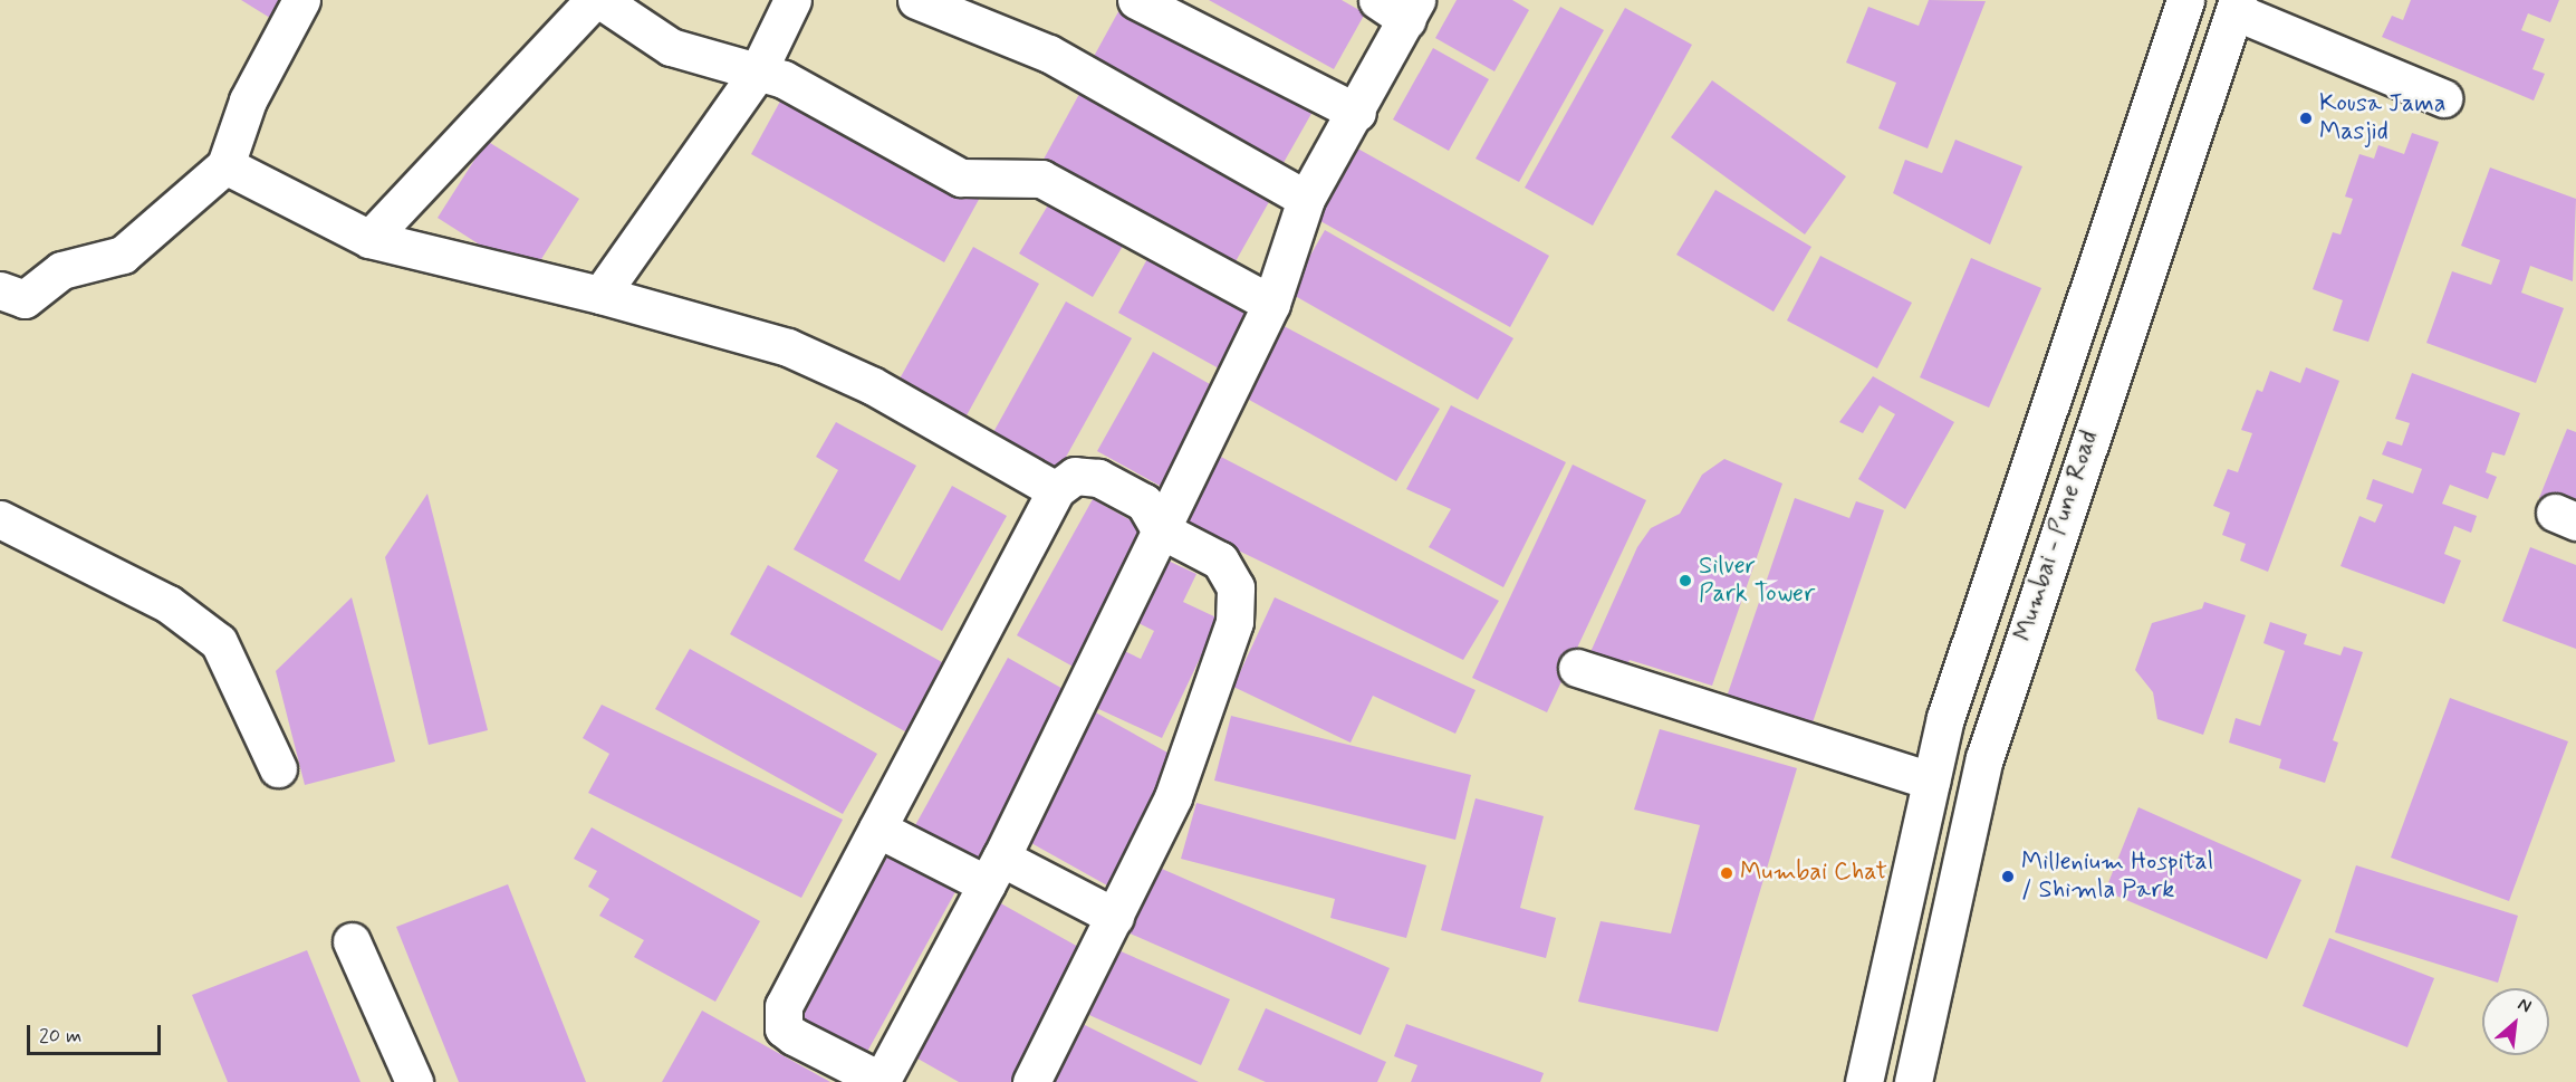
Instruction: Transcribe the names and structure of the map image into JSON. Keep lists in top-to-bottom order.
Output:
{
  "streets": {
    "street": ["Mumbai - Pune Road"]
  },
  "places": [
    "Kousa Jama Masjid",
    "Silver Park Tower",
    "Mumbai Chat",
    "Millenium Hospital / Shimla Park"
  ],
  "scale_bar": "20 m",
  "north": "top right"
}
